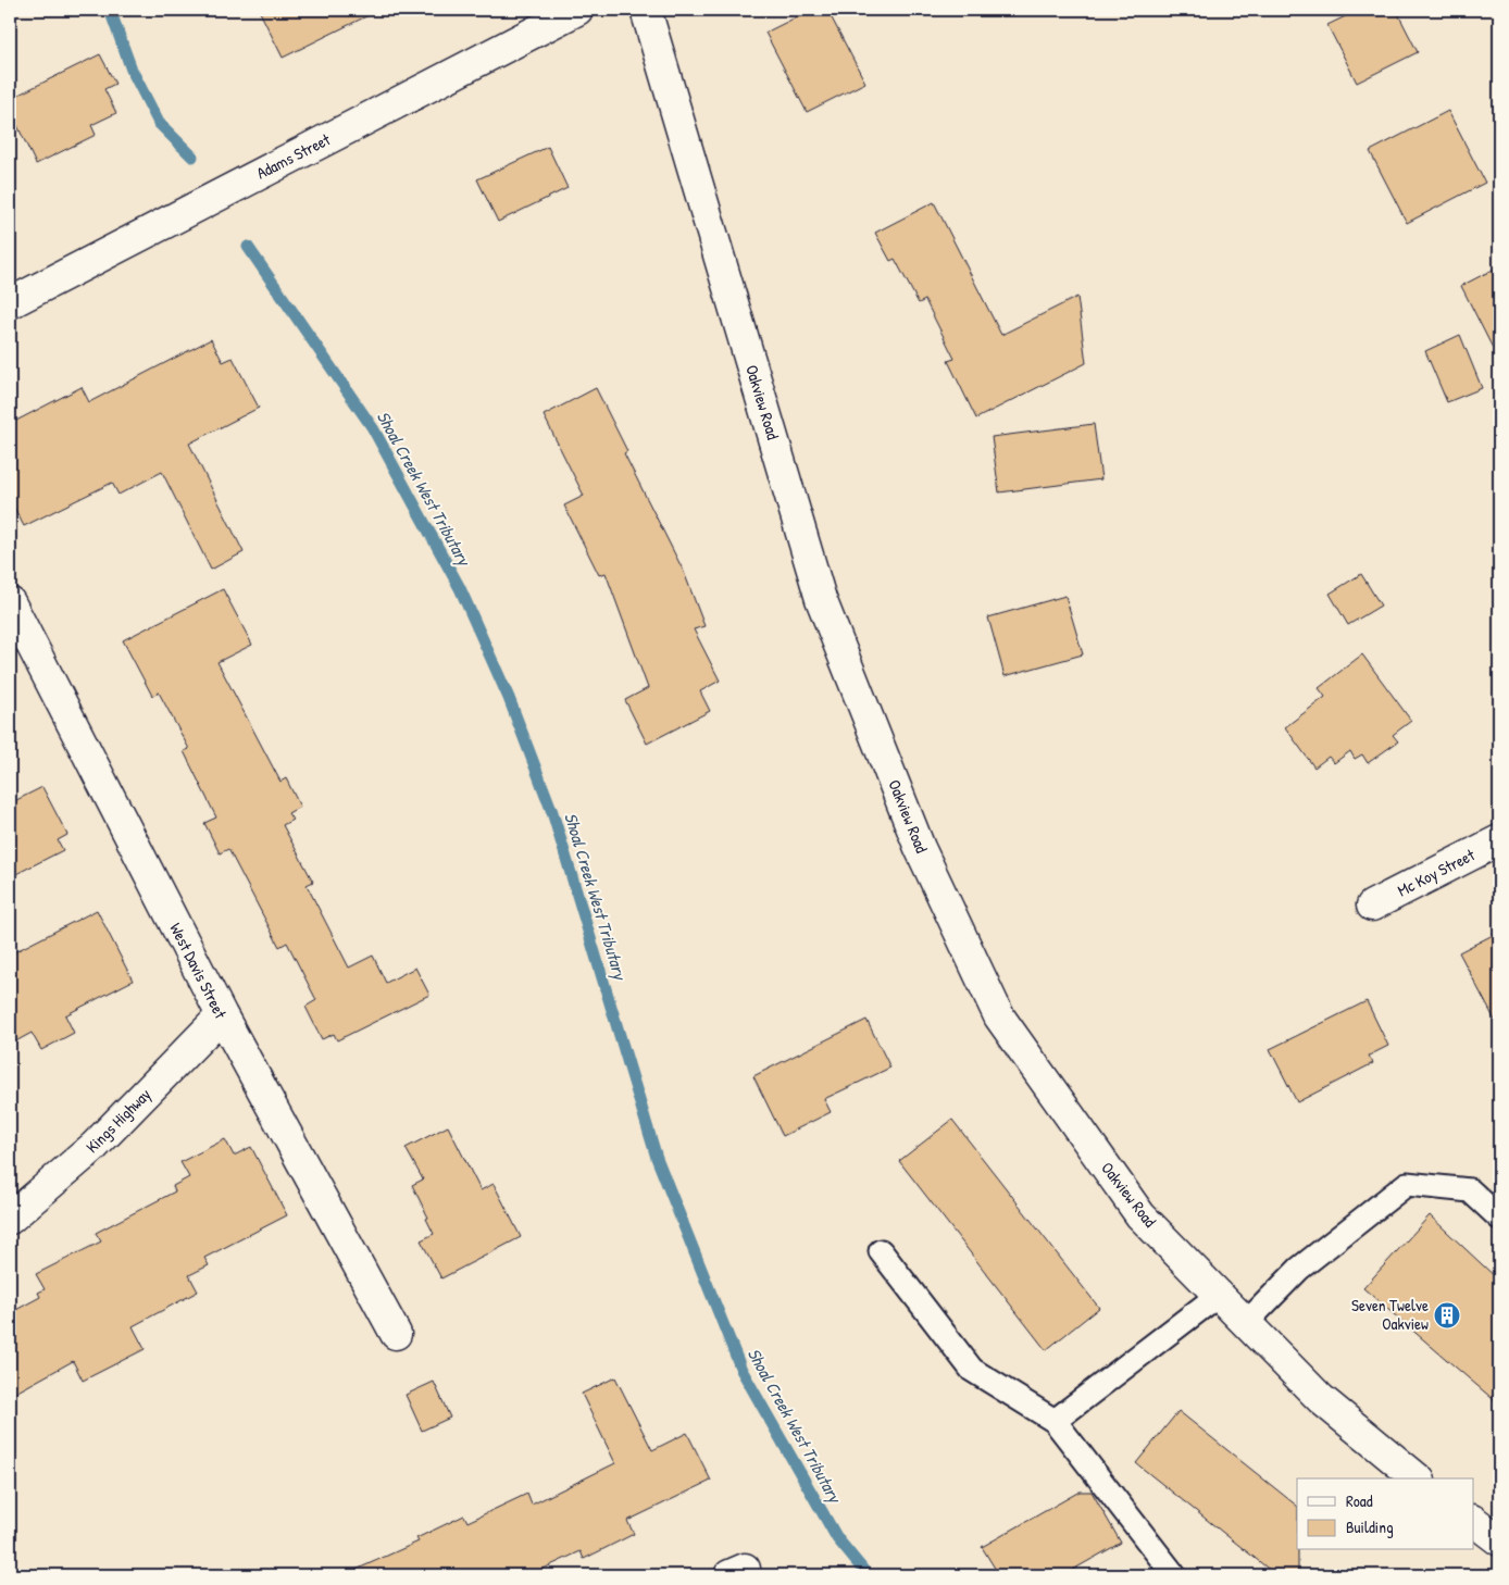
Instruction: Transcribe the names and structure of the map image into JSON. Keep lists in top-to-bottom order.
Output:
{
  "streets": {
    "street": [
      "Adams Street",
      "Oakview Road",
      "Mc Koy Street",
      "West Davis Street",
      "Kings Highway"
    ]
  },
  "crossings": [
    ["West Davis Street", "Kings Highway"]
  ],
  "water": ["Shoal Creek West Tributary"],
  "places": {
    "building": ["Seven Twelve Oakview"]
  },
  "legend": ["Road", "Building"]
}
